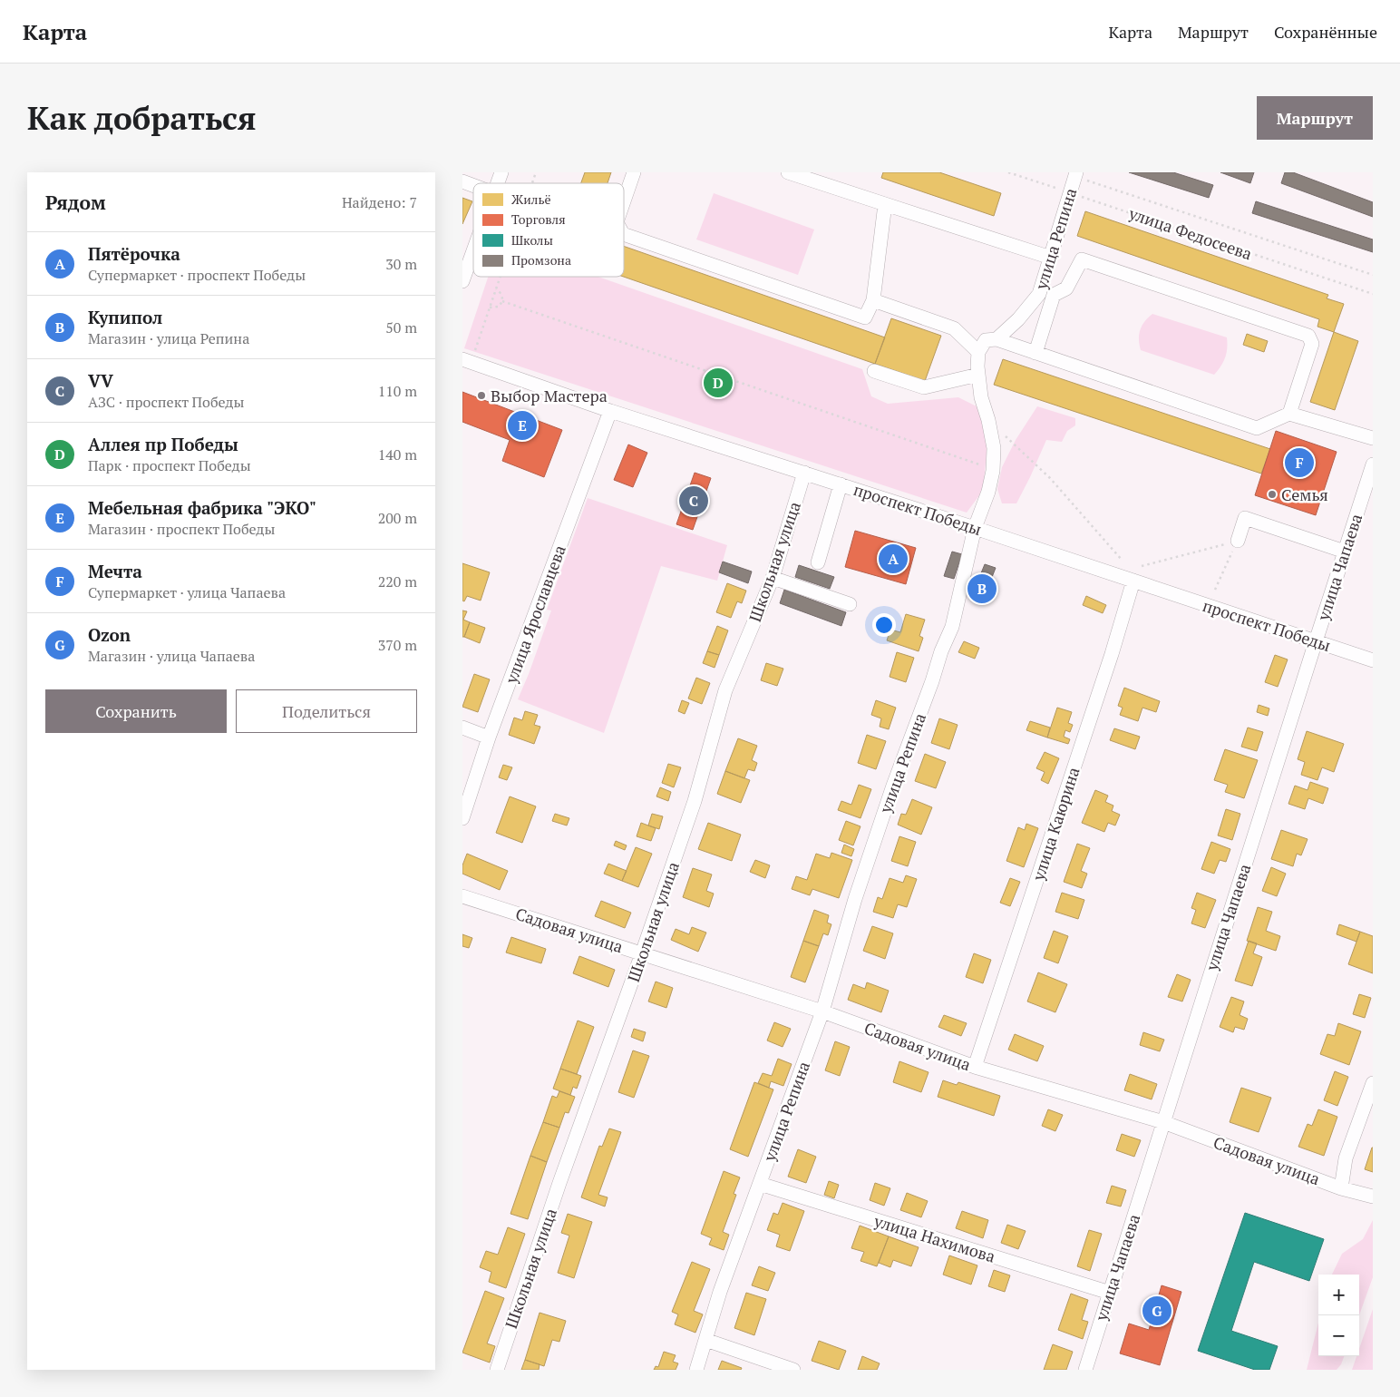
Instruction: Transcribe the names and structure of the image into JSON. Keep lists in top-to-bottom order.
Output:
{
  "streets": {
    "street": [
      "улица Репина",
      "проспект Победы",
      "Школьная улица",
      "улица Чапаева",
      "улица Ярославцева",
      "улица Каюрина",
      "Садовая улица",
      "улица Нахимова"
    ],
    "path": ["улица Федосеева"]
  },
  "crossings": [
    ["улица Федосеева", "улица Репина"],
    ["улица Репина", "проспект Победы"],
    ["улица Репина", "Садовая улица"],
    ["улица Репина", "улица Нахимова"],
    ["проспект Победы", "Школьная улица"],
    ["проспект Победы", "улица Чапаева"],
    ["проспект Победы", "улица Ярославцева"],
    ["проспект Победы", "улица Каюрина"],
    ["Школьная улица", "Садовая улица"],
    ["улица Чапаева", "Садовая улица"],
    ["улица Чапаева", "улица Нахимова"],
    ["улица Каюрина", "Садовая улица"]
  ],
  "places": ["Выбор Мастера", "Семья"],
  "legend": [
    "Жильё",
    "Торговля",
    "Школы",
    "Промзона"
  ],
  "page": {
    "header": "Карта",
    "nav": ["Карта", "Маршрут", "Сохранённые"],
    "buttons": [
      "Маршрут",
      ["Сохранить", "Поделиться"]
    ],
    "title": "Как добраться",
    "heading": ["Рядом", "Найдено: 7"],
    "list": [
      {
        "mark": "A",
        "name": "Пятёрочка",
        "note": "Супермаркет · проспект Победы",
        "value": "30 m"
      },
      {
        "mark": "B",
        "name": "Купипол",
        "note": "Магазин · улица Репина",
        "value": "50 m"
      },
      {
        "mark": "C",
        "name": "VV",
        "note": "АЗС · проспект Победы",
        "value": "110 m"
      },
      {
        "mark": "D",
        "name": "Аллея пр Победы",
        "note": "Парк · проспект Победы",
        "value": "140 m"
      },
      {
        "mark": "E",
        "name": "Мебельная фабрика \"ЭКО\"",
        "note": "Магазин · проспект Победы",
        "value": "200 m"
      },
      {
        "mark": "F",
        "name": "Мечта",
        "note": "Супермаркет · улица Чапаева",
        "value": "220 m"
      },
      {
        "mark": "G",
        "name": "Ozon",
        "note": "Магазин · улица Чапаева",
        "value": "370 m"
      }
    ],
    "pins": [
      "D",
      "E",
      "F",
      "C",
      "A",
      "B",
      "G"
    ],
    "map_buttons": ["+", "−"]
  }
}
